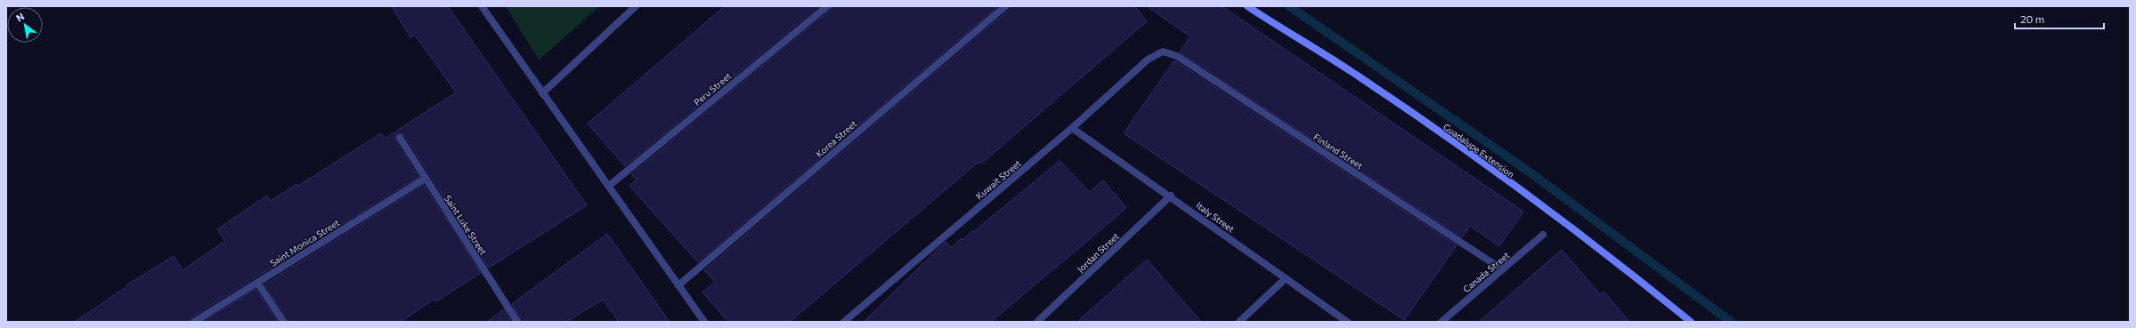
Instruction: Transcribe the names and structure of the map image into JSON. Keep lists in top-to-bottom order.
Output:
{
  "streets": {
    "street": [
      "Peru Street",
      "Korea Street",
      "Guadalupe Extension",
      "Finland Street",
      "Kuwait Street",
      "Italy Street",
      "Saint Luke Street",
      "Saint Monica Street",
      "Jordan Street",
      "Canada Street"
    ]
  },
  "crossings": [
    ["Finland Street", "Kuwait Street"],
    ["Finland Street", "Canada Street"],
    ["Kuwait Street", "Italy Street"],
    ["Italy Street", "Jordan Street"],
    ["Saint Luke Street", "Saint Monica Street"]
  ],
  "scale_bar": "20 m",
  "north": "top left"
}
